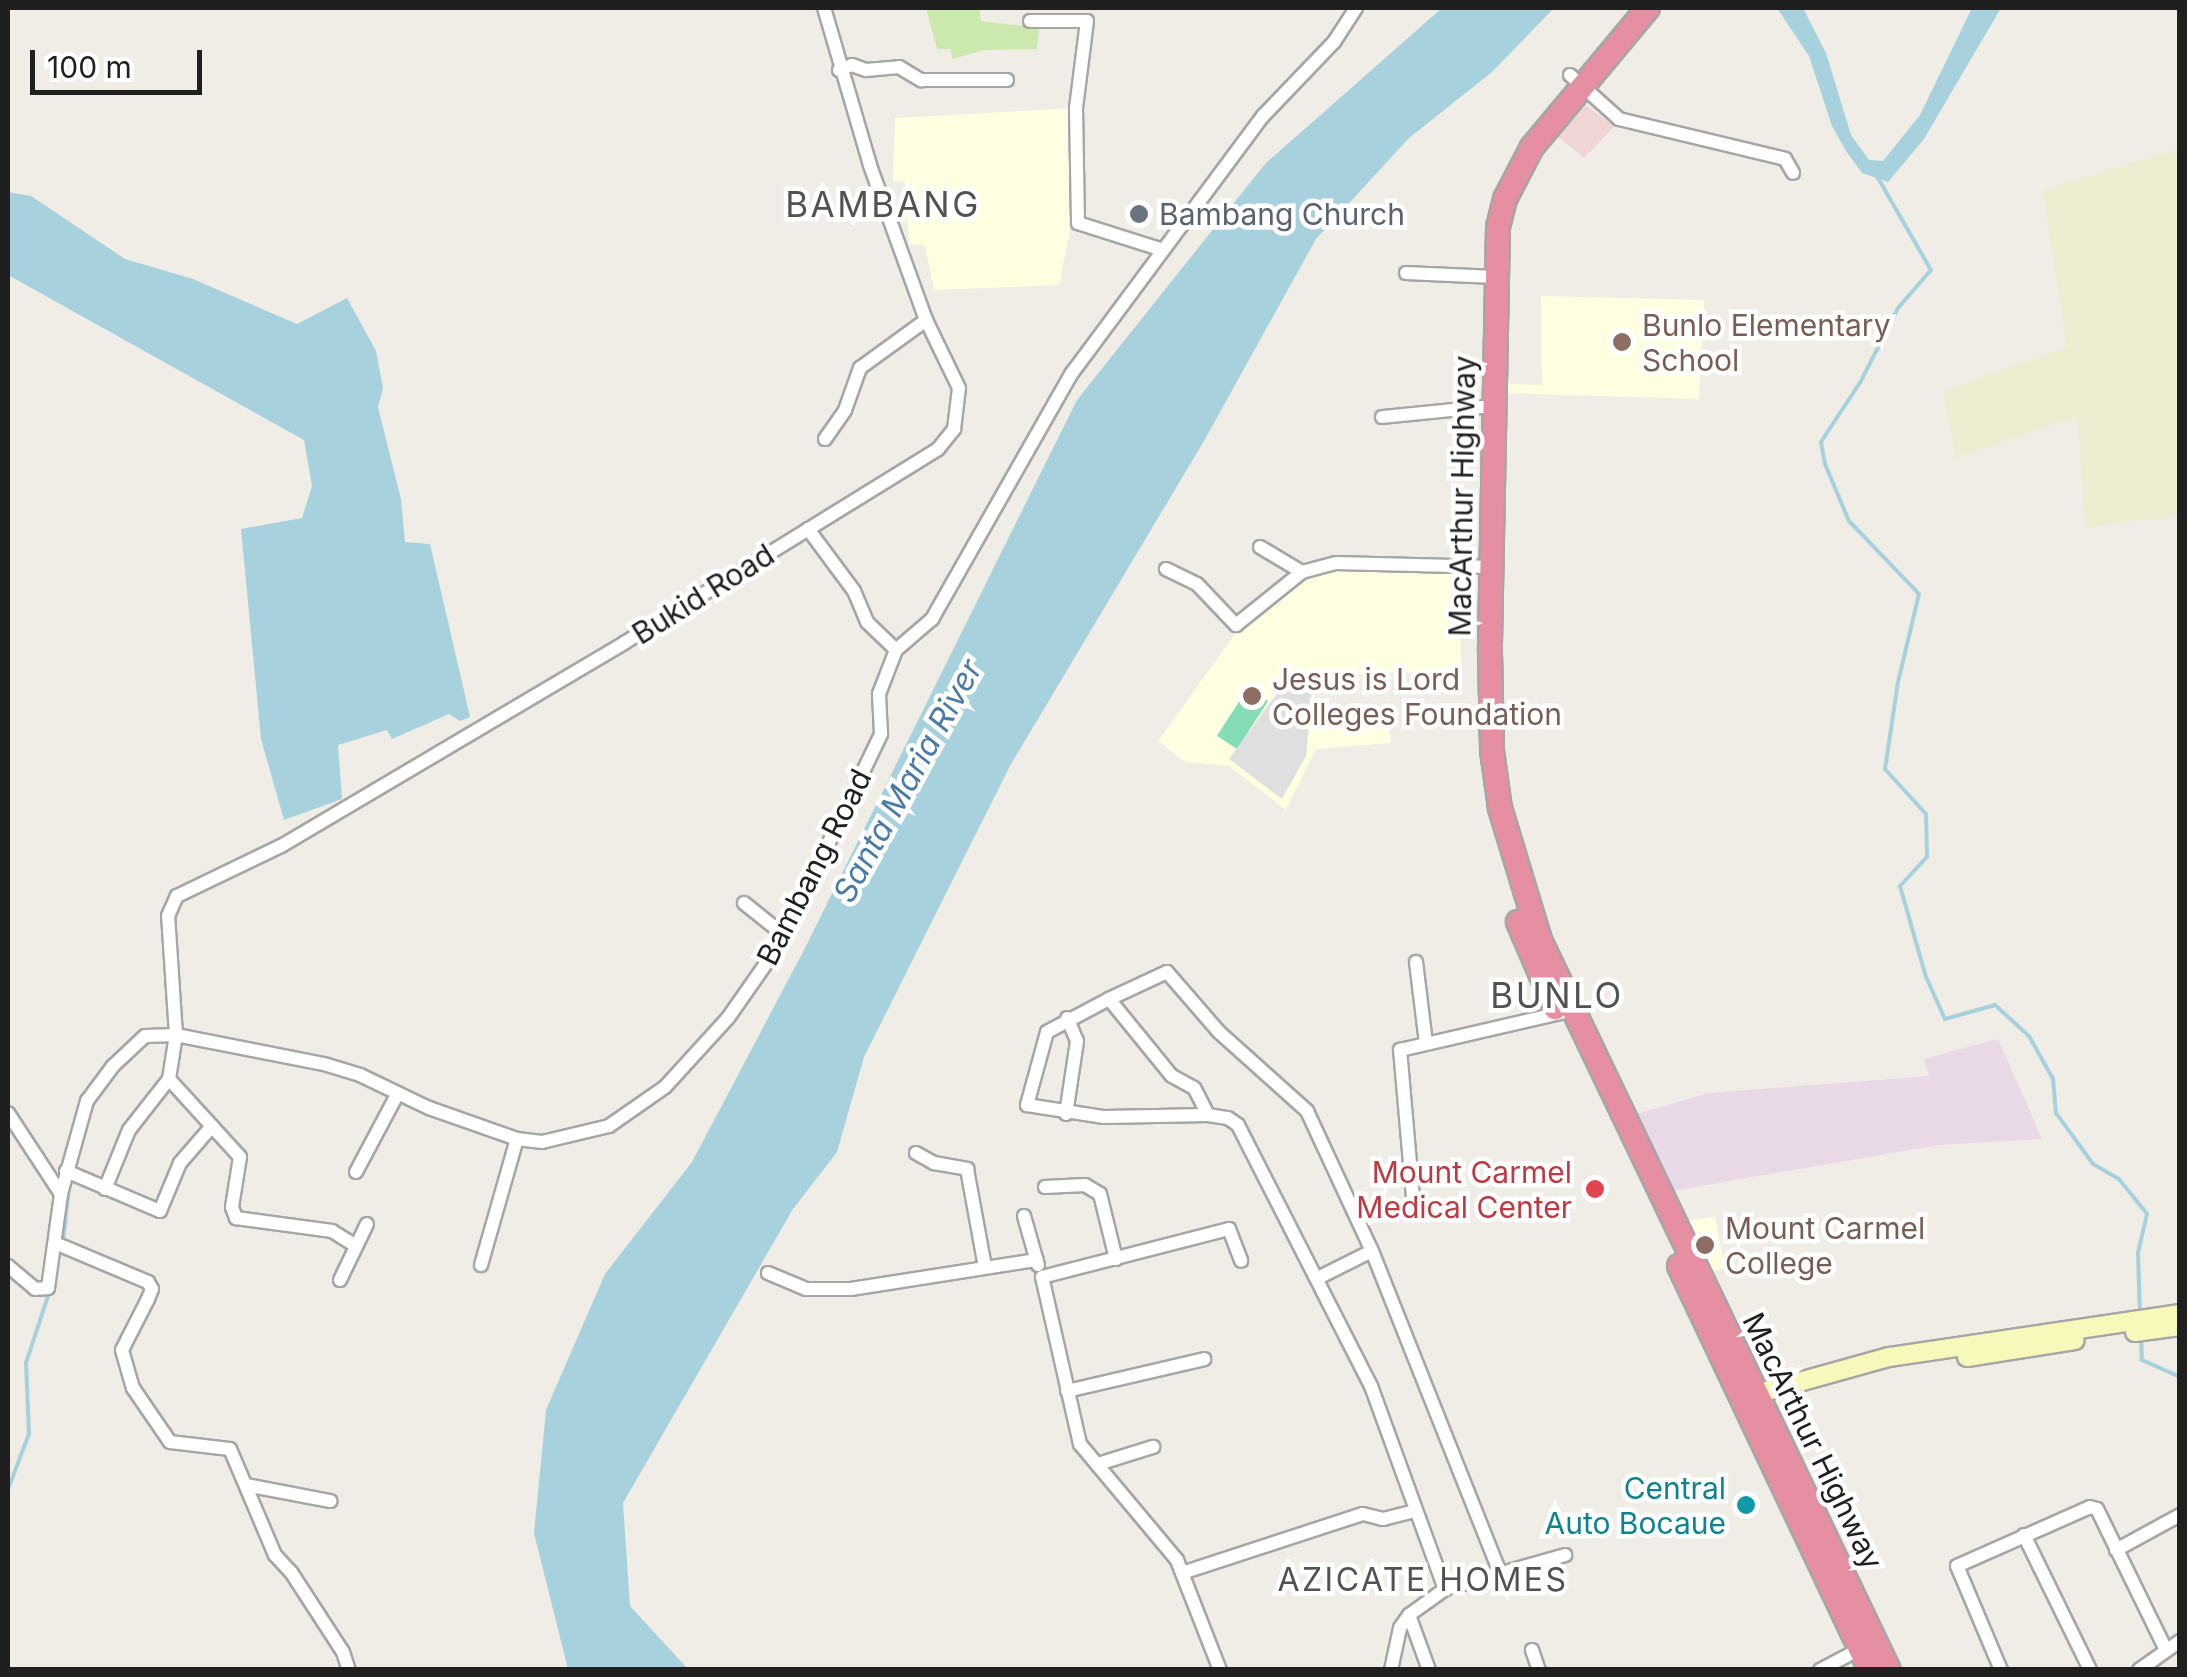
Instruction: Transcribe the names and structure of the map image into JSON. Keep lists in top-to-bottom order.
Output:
{
  "streets": {
    "highway": ["MacArthur Highway"],
    "street": ["Bukid Road", "Bambang Road"]
  },
  "crossings": [
    ["Bukid Road", "Bambang Road"]
  ],
  "districts": ["BAMBANG", "BUNLO", "AZICATE HOMES"],
  "water": ["Santa Maria River"],
  "places": [
    "Bambang Church",
    "Bunlo Elementary School",
    "Jesus is Lord Colleges Foundation",
    "Mount Carmel Medical Center",
    "Mount Carmel College",
    "Central Auto Bocaue"
  ],
  "scale_bar": "100 m"
}
